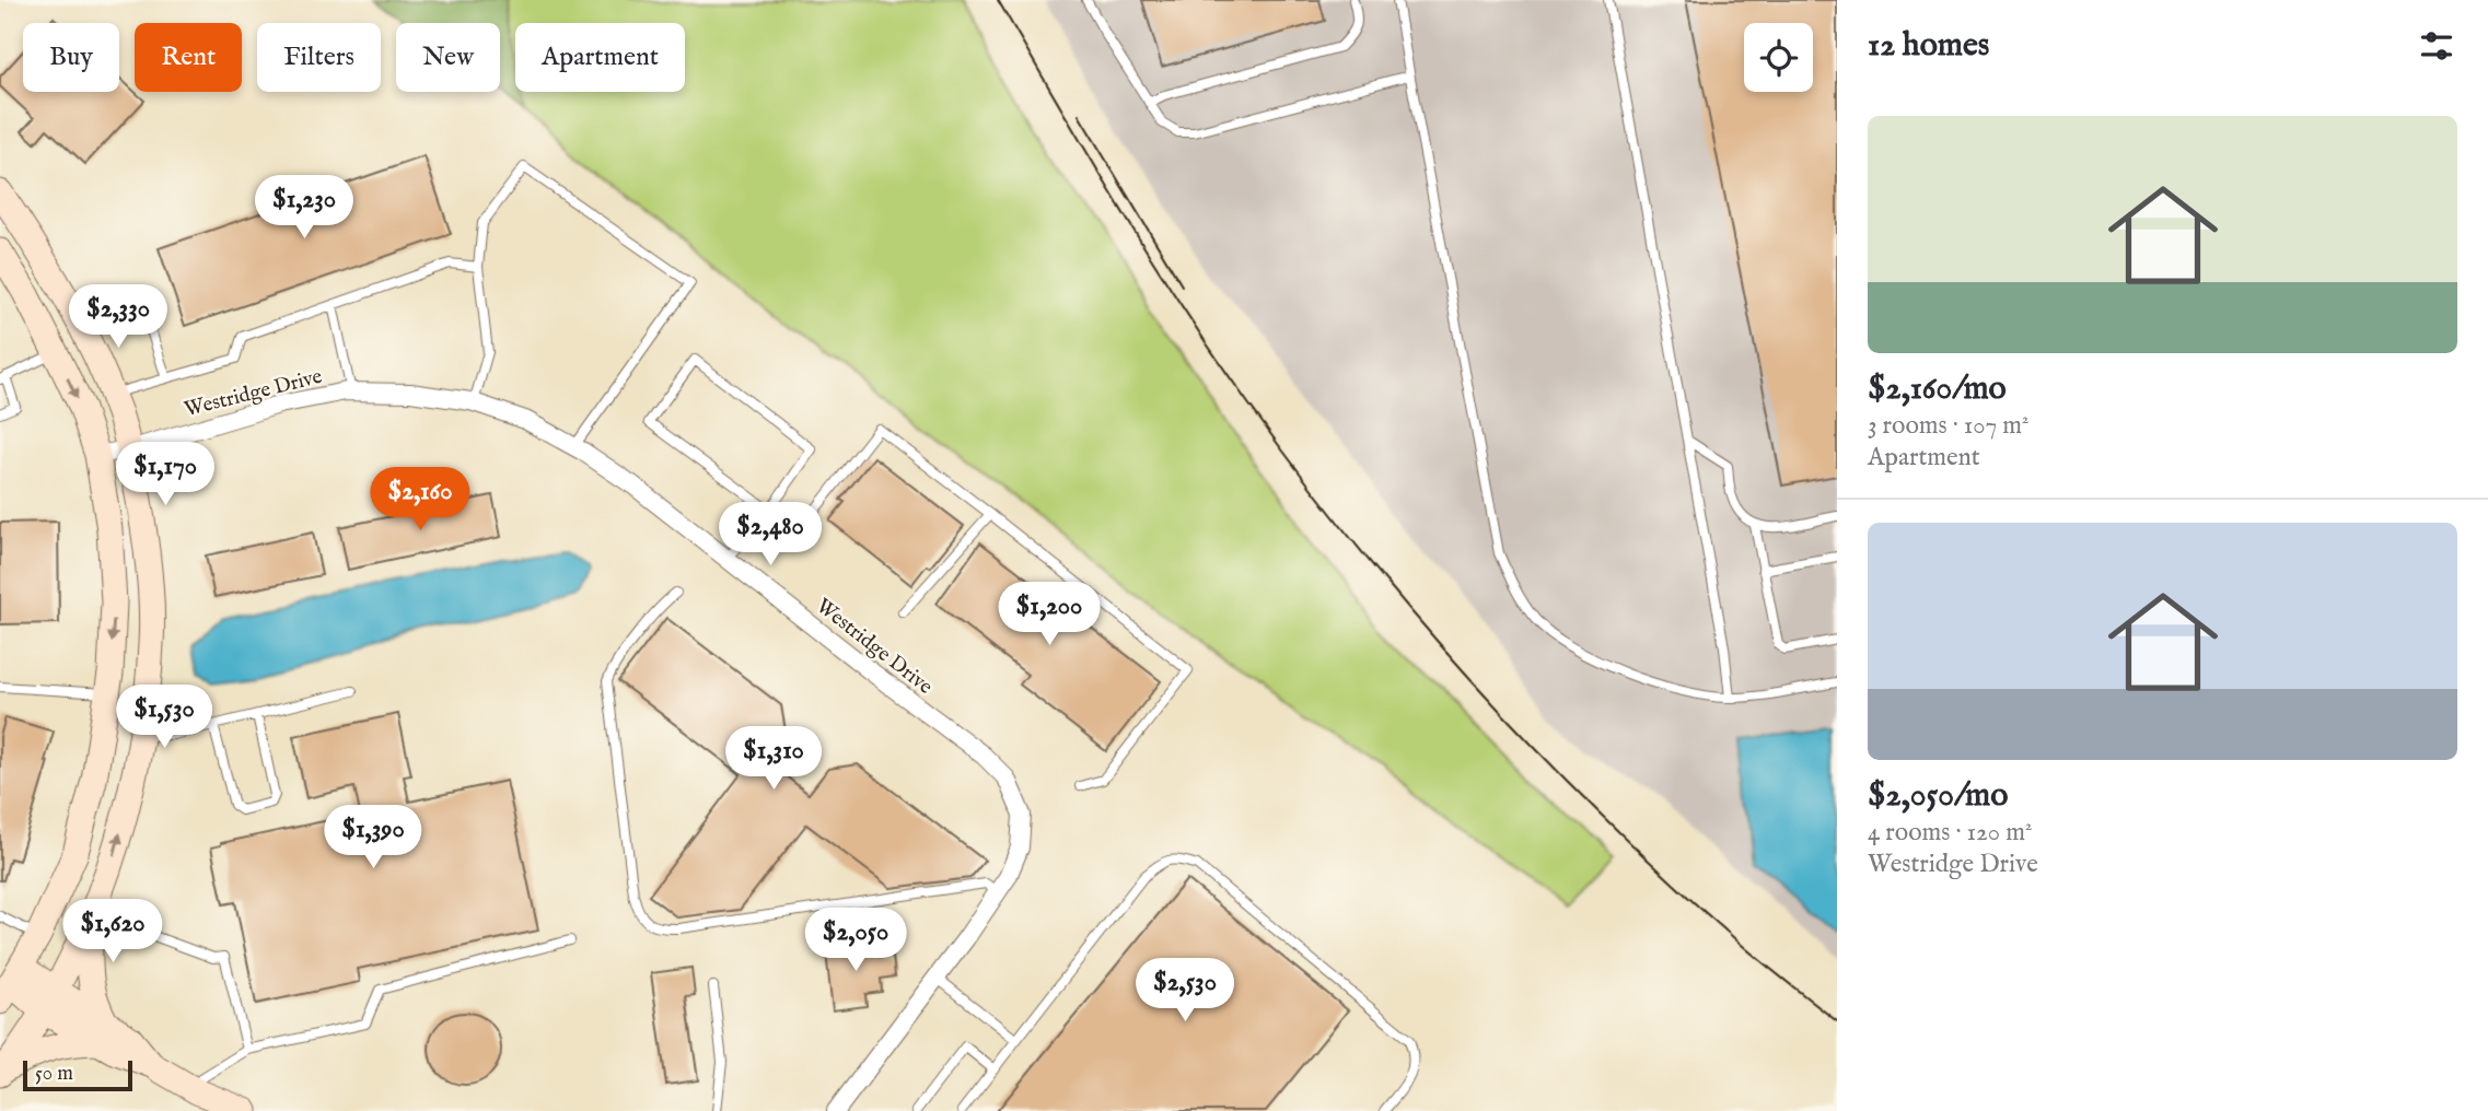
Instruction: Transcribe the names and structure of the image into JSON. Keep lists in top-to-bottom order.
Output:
{
  "streets": {
    "street": ["Westridge Drive"]
  },
  "scale_bar": "50 m",
  "page": {
    "heading": "12 homes",
    "chip": [
      "Buy",
      "Rent",
      "Filters",
      "New",
      "Apartment"
    ],
    "list": [
      {
        "name": "$2,160/mo",
        "note": "3 rooms · 107 m² · Apartment"
      },
      {
        "name": "$2,050/mo",
        "note": "4 rooms · 120 m² · Westridge Drive"
      }
    ],
    "price": [
      "$1,230",
      "$2,330",
      "$1,170",
      "$2,160",
      "$2,480",
      "$1,200",
      "$1,530",
      "$1,310",
      "$1,390",
      "$1,620",
      "$2,050",
      "$2,530"
    ],
    "scale": "50 m"
  }
}
